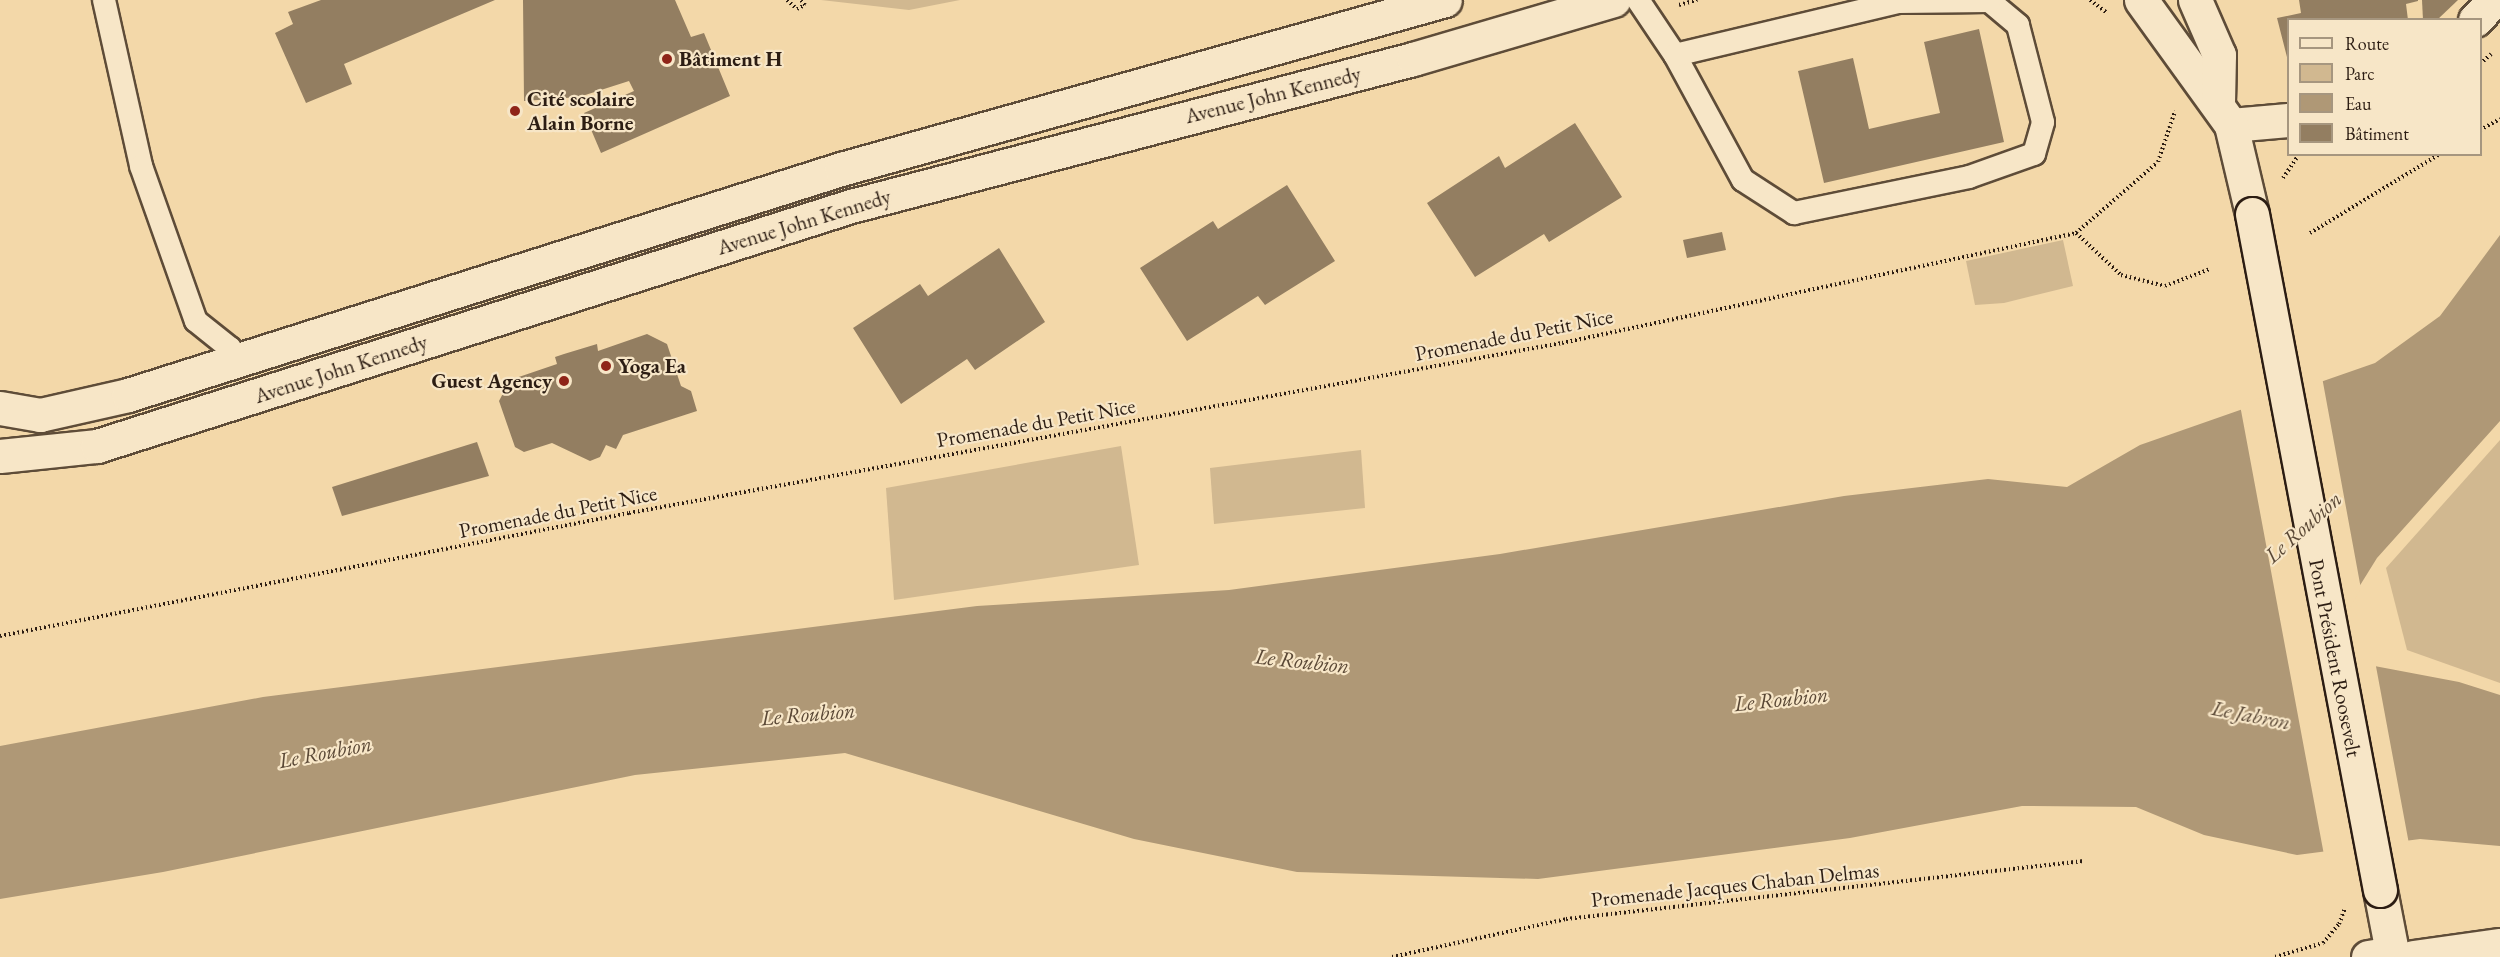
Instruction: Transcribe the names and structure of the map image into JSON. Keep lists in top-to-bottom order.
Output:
{
  "streets": {
    "main road": ["Avenue John Kennedy", "Pont Président Roosevelt"],
    "path": ["Promenade du Petit Nice", "Promenade Jacques Chaban Delmas"]
  },
  "water": ["Le Roubion", "Le Jabron"],
  "places": [
    "Bâtiment H",
    "Cité scolaire Alain Borne",
    "Yoga Ea",
    "Guest Agency"
  ],
  "legend": [
    "Route",
    "Parc",
    "Eau",
    "Bâtiment"
  ]
}
